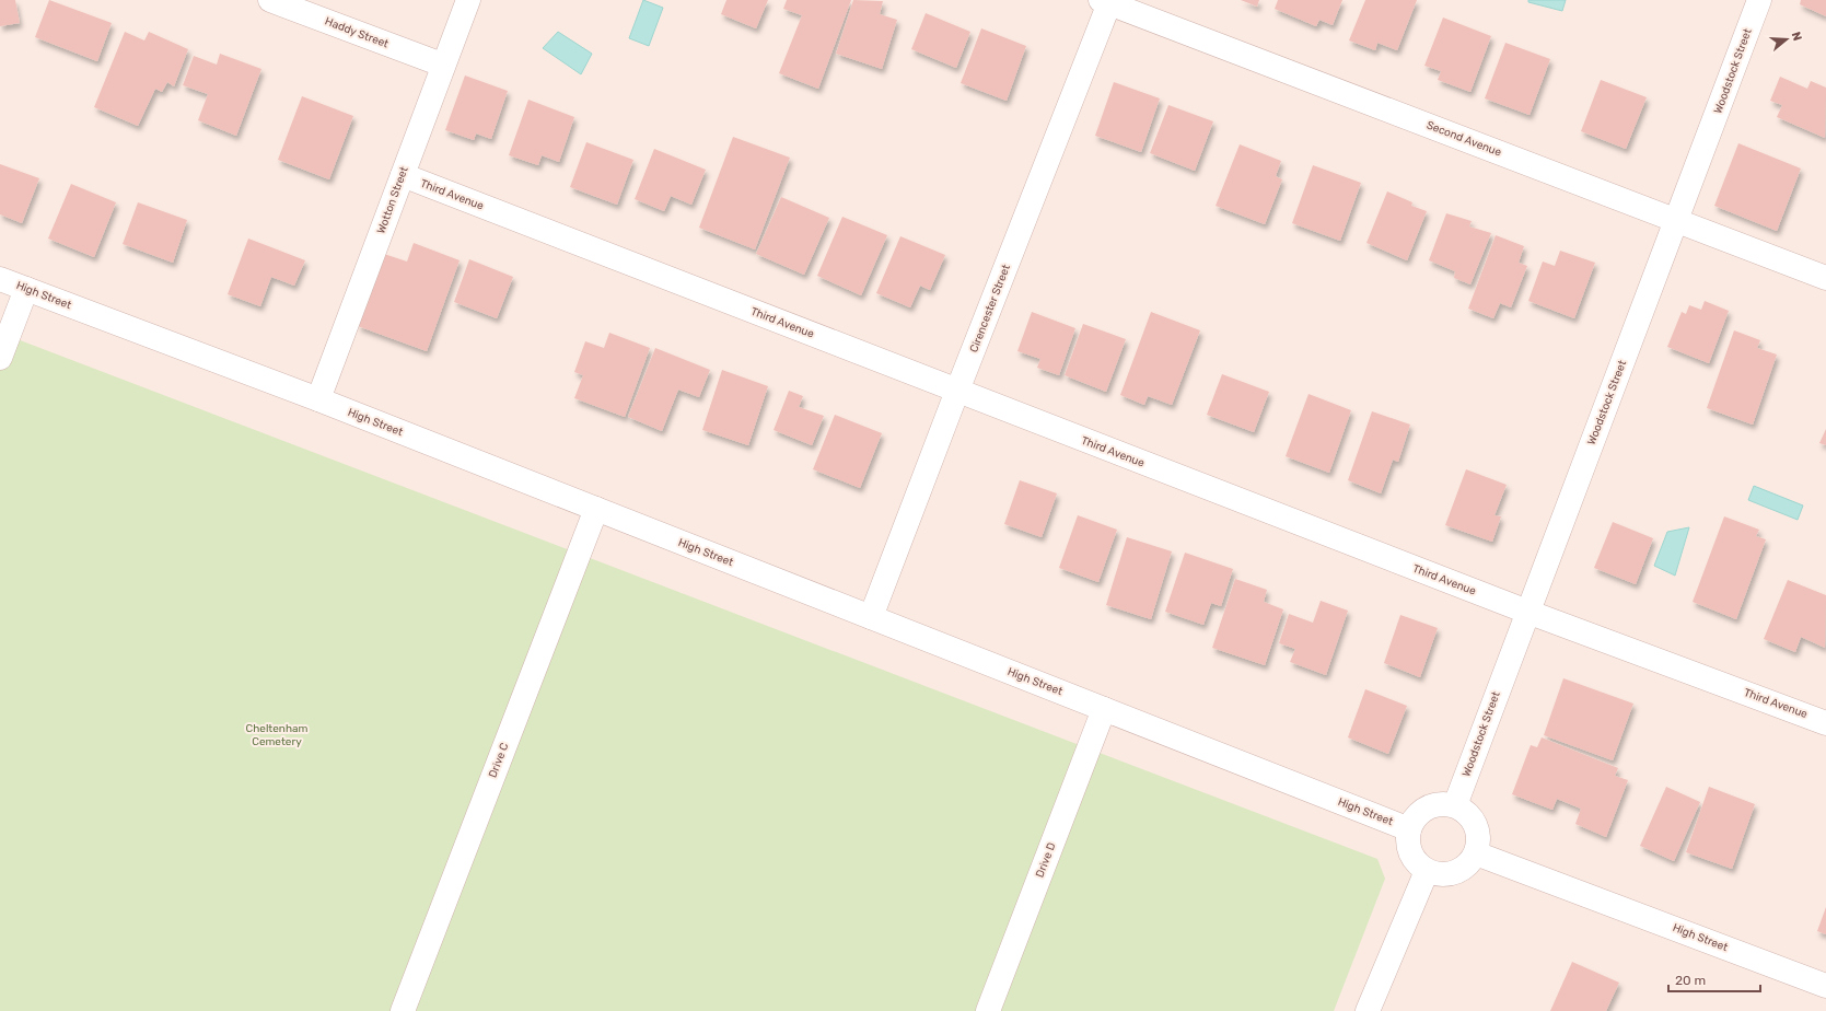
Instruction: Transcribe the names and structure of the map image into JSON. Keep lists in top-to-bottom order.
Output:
{
  "streets": {
    "street": [
      "Haddy Street",
      "Woodstock Street",
      "Second Avenue",
      "Third Avenue",
      "Wotton Street",
      "High Street",
      "Cirencester Street",
      "Drive C",
      "Drive D"
    ]
  },
  "crossings": [
    ["Haddy Street", "Wotton Street"],
    ["Woodstock Street", "Second Avenue"],
    ["Woodstock Street", "Third Avenue"],
    ["Woodstock Street", "High Street"],
    ["Second Avenue", "Cirencester Street"],
    ["Third Avenue", "Wotton Street"],
    ["Third Avenue", "Cirencester Street"],
    ["Wotton Street", "High Street"],
    ["High Street", "Cirencester Street"],
    ["High Street", "Drive C"],
    ["High Street", "Drive D"]
  ],
  "parks": ["Cheltenham Cemetery"],
  "scale_bar": "20 m",
  "north": "right"
}
